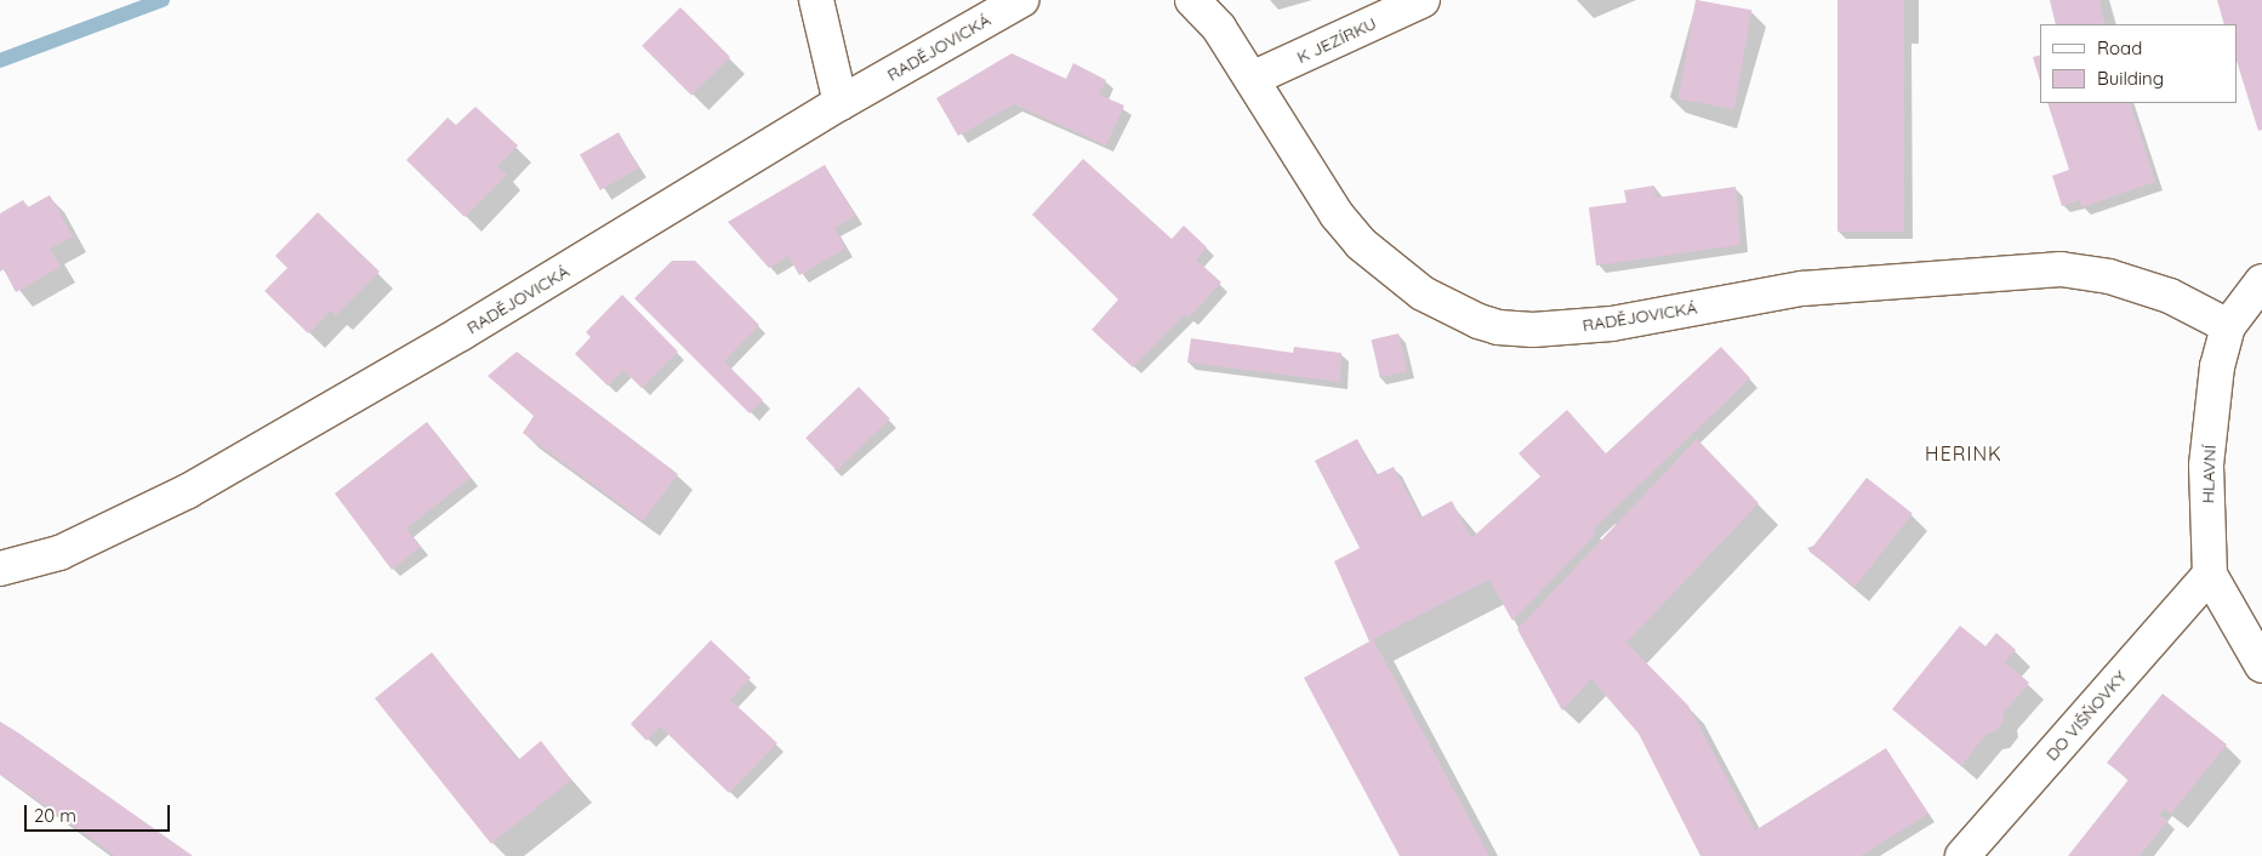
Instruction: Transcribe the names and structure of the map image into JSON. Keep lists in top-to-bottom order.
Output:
{
  "streets": {
    "street": [
      "K JEZÍRKU",
      "RADĚJOVICKÁ",
      "HLAVNÍ",
      "DO VIŠŇOVKY"
    ]
  },
  "crossings": [
    ["K JEZÍRKU", "RADĚJOVICKÁ"],
    ["RADĚJOVICKÁ", "HLAVNÍ"],
    ["HLAVNÍ", "DO VIŠŇOVKY"]
  ],
  "districts": ["HERINK"],
  "legend": ["Road", "Building"],
  "scale_bar": "20 m"
}
